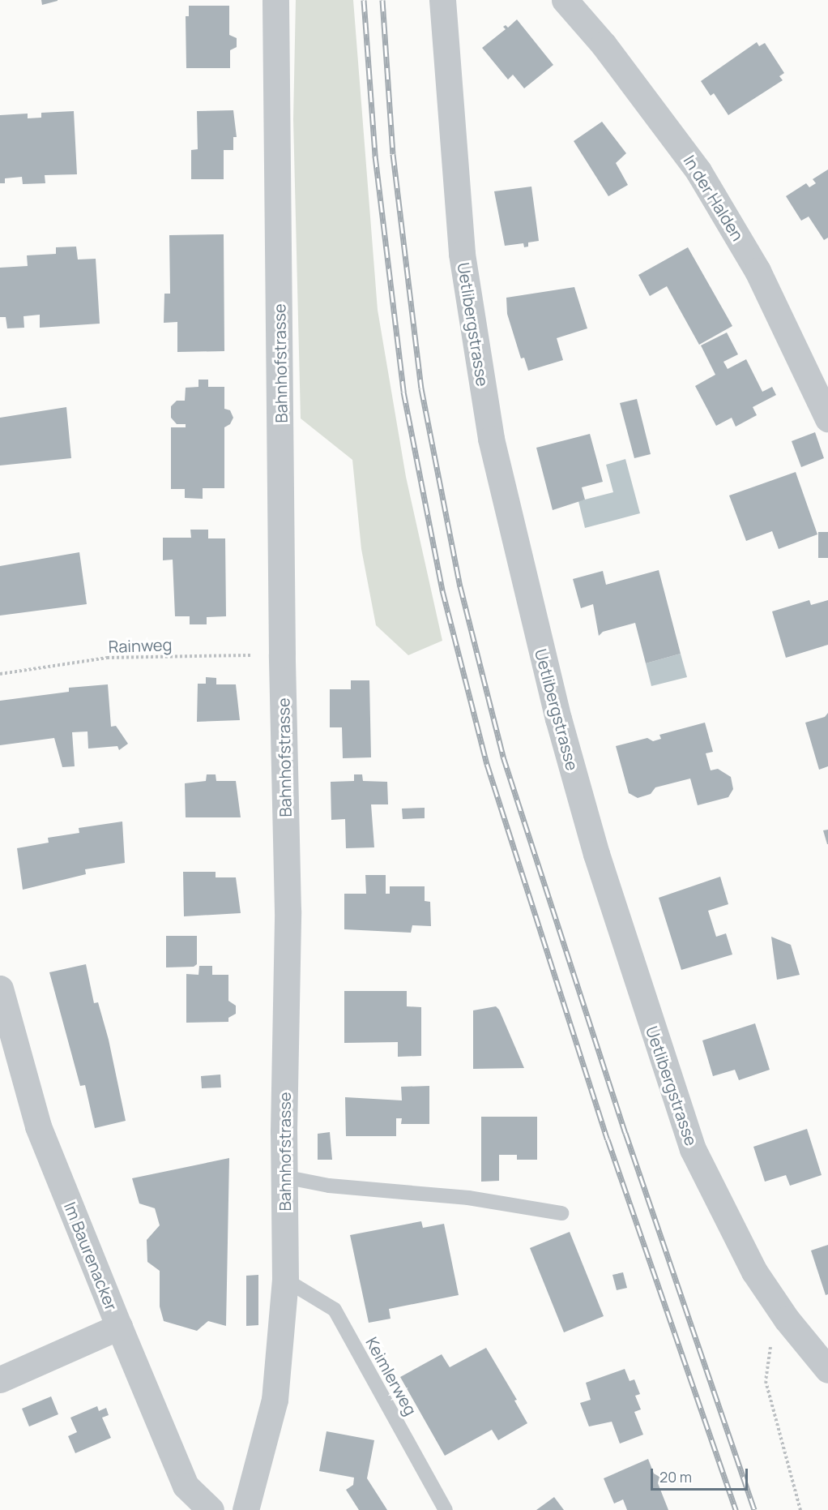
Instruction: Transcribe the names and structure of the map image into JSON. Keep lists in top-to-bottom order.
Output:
{
  "streets": {
    "street": [
      "In der Halden",
      "Uetlibergstrasse",
      "Bahnhofstrasse",
      "Im Baurenacker"
    ],
    "lane": ["Keimlerweg"],
    "path": ["Rainweg"]
  },
  "crossings": [
    ["Bahnhofstrasse", "Rainweg"],
    ["Bahnhofstrasse", "Keimlerweg"]
  ],
  "scale_bar": "20 m"
}
